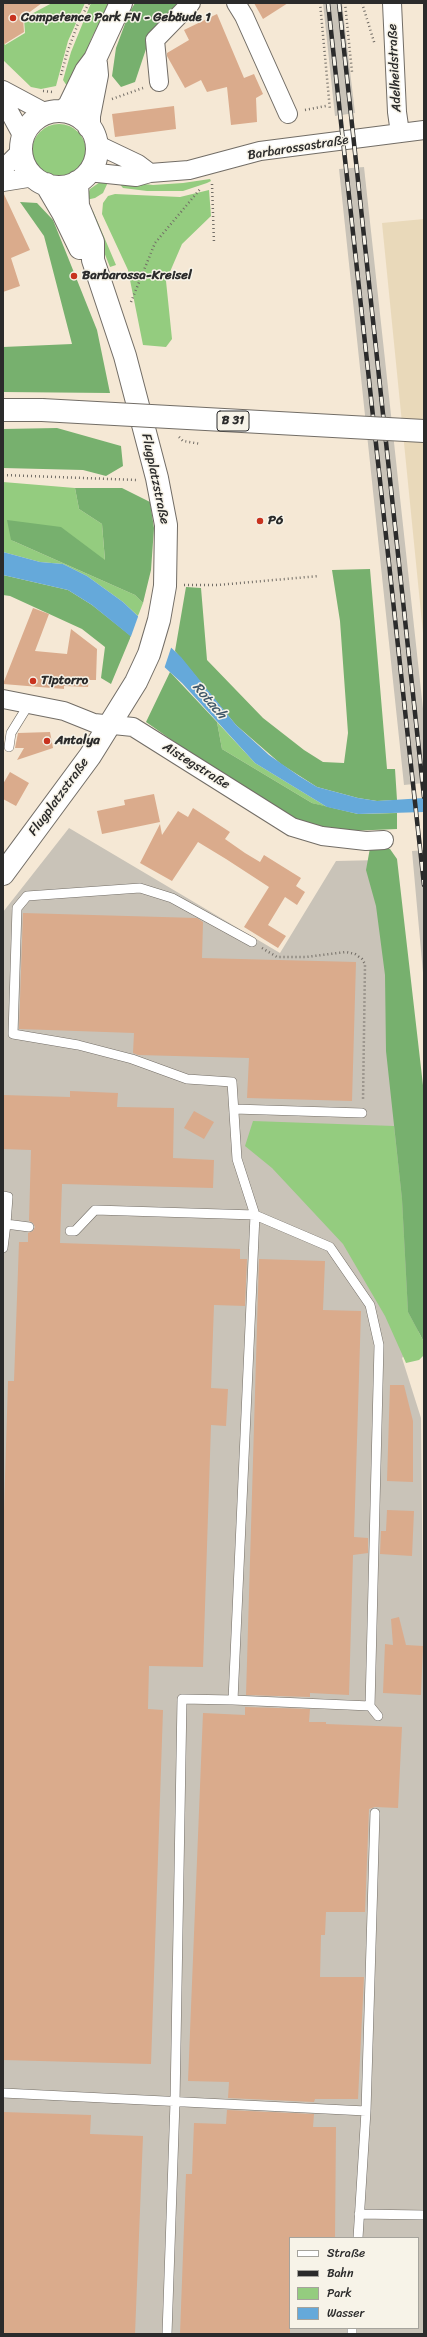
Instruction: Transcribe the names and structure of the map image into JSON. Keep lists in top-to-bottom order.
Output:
{
  "streets": {
    "street": [
      "Adelheidstraße",
      "Barbarossastraße",
      "B 31",
      "Flugplatzstraße",
      "Aistegstraße"
    ]
  },
  "crossings": [
    ["Adelheidstraße", "Barbarossastraße"],
    ["Barbarossastraße", "Flugplatzstraße"],
    ["Flugplatzstraße", "Aistegstraße"]
  ],
  "water": ["Rotach"],
  "places": [
    "Competence Park FN - Gebäude 1",
    "Barbarossa-Kreisel",
    "P6",
    "Tiptorro",
    "Antalya"
  ],
  "legend": [
    "Straße",
    "Bahn",
    "Park",
    "Wasser"
  ]
}
